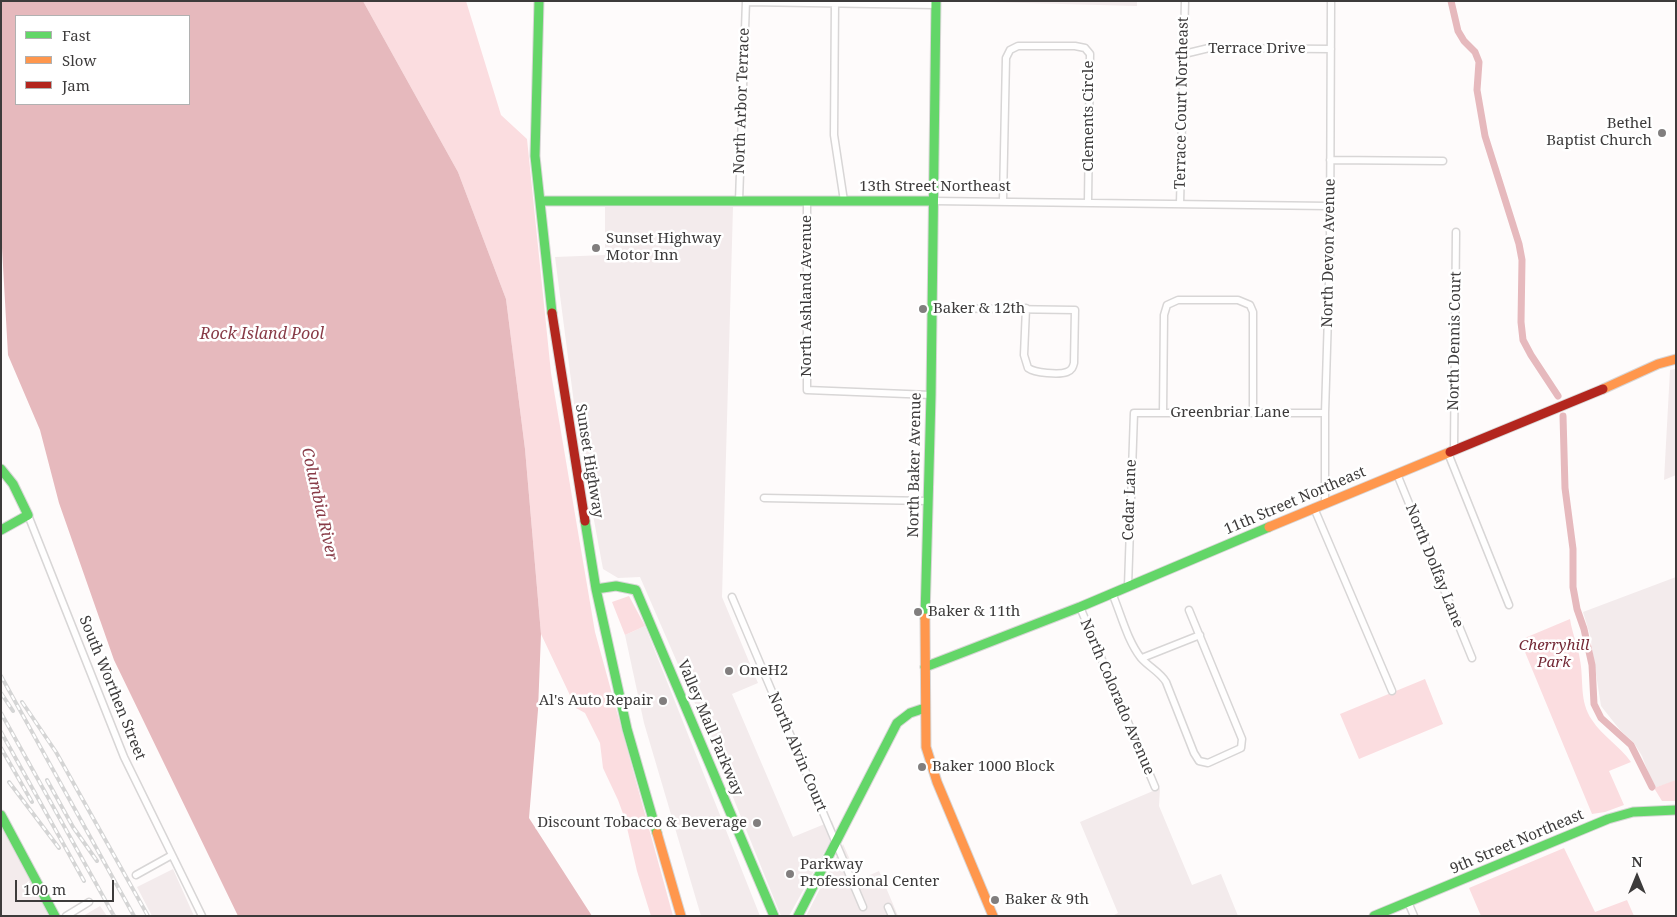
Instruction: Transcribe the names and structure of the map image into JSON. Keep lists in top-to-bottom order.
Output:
{
  "streets": {
    "main road": [
      "13th Street Northeast",
      "Sunset Highway",
      "North Baker Avenue",
      "11th Street Northeast",
      "South Worthen Street",
      "Valley Mall Parkway",
      "9th Street Northeast"
    ],
    "street": [
      "Terrace Drive",
      "North Arbor Terrace",
      "Terrace Court Northeast",
      "Clements Circle",
      "North Devon Avenue",
      "North Ashland Avenue",
      "North Dennis Court",
      "Greenbriar Lane",
      "Cedar Lane",
      "North Dolfay Lane",
      "North Colorado Avenue",
      "North Alvin Court"
    ]
  },
  "crossings": [
    ["Terrace Drive", "Terrace Court Northeast"],
    ["Terrace Drive", "North Devon Avenue"],
    ["North Arbor Terrace", "13th Street Northeast"],
    ["Terrace Court Northeast", "13th Street Northeast"],
    ["Clements Circle", "13th Street Northeast"],
    ["13th Street Northeast", "North Devon Avenue"],
    ["13th Street Northeast", "North Ashland Avenue"],
    ["13th Street Northeast", "Sunset Highway"],
    ["13th Street Northeast", "North Baker Avenue"],
    ["North Devon Avenue", "Greenbriar Lane"],
    ["North Devon Avenue", "11th Street Northeast"],
    ["North Ashland Avenue", "North Baker Avenue"],
    ["North Dennis Court", "11th Street Northeast"],
    ["Greenbriar Lane", "Cedar Lane"],
    ["Sunset Highway", "Valley Mall Parkway"],
    ["North Baker Avenue", "11th Street Northeast"],
    ["Cedar Lane", "11th Street Northeast"],
    ["11th Street Northeast", "North Dolfay Lane"],
    ["11th Street Northeast", "North Colorado Avenue"]
  ],
  "water": ["Rock Island Pool", "Columbia River"],
  "parks": ["Cherryhill Park"],
  "places": [
    "Bethel Baptist Church",
    "Sunset Highway Motor Inn",
    "Baker & 12th",
    "Baker & 11th",
    "OneH2",
    "Al's Auto Repair",
    "Baker 1000 Block",
    "Discount Tobacco & Beverage",
    "Parkway Professional Center",
    "Baker & 9th"
  ],
  "legend": ["Fast", "Slow", "Jam"],
  "scale_bar": "100 m",
  "north": "top"
}
